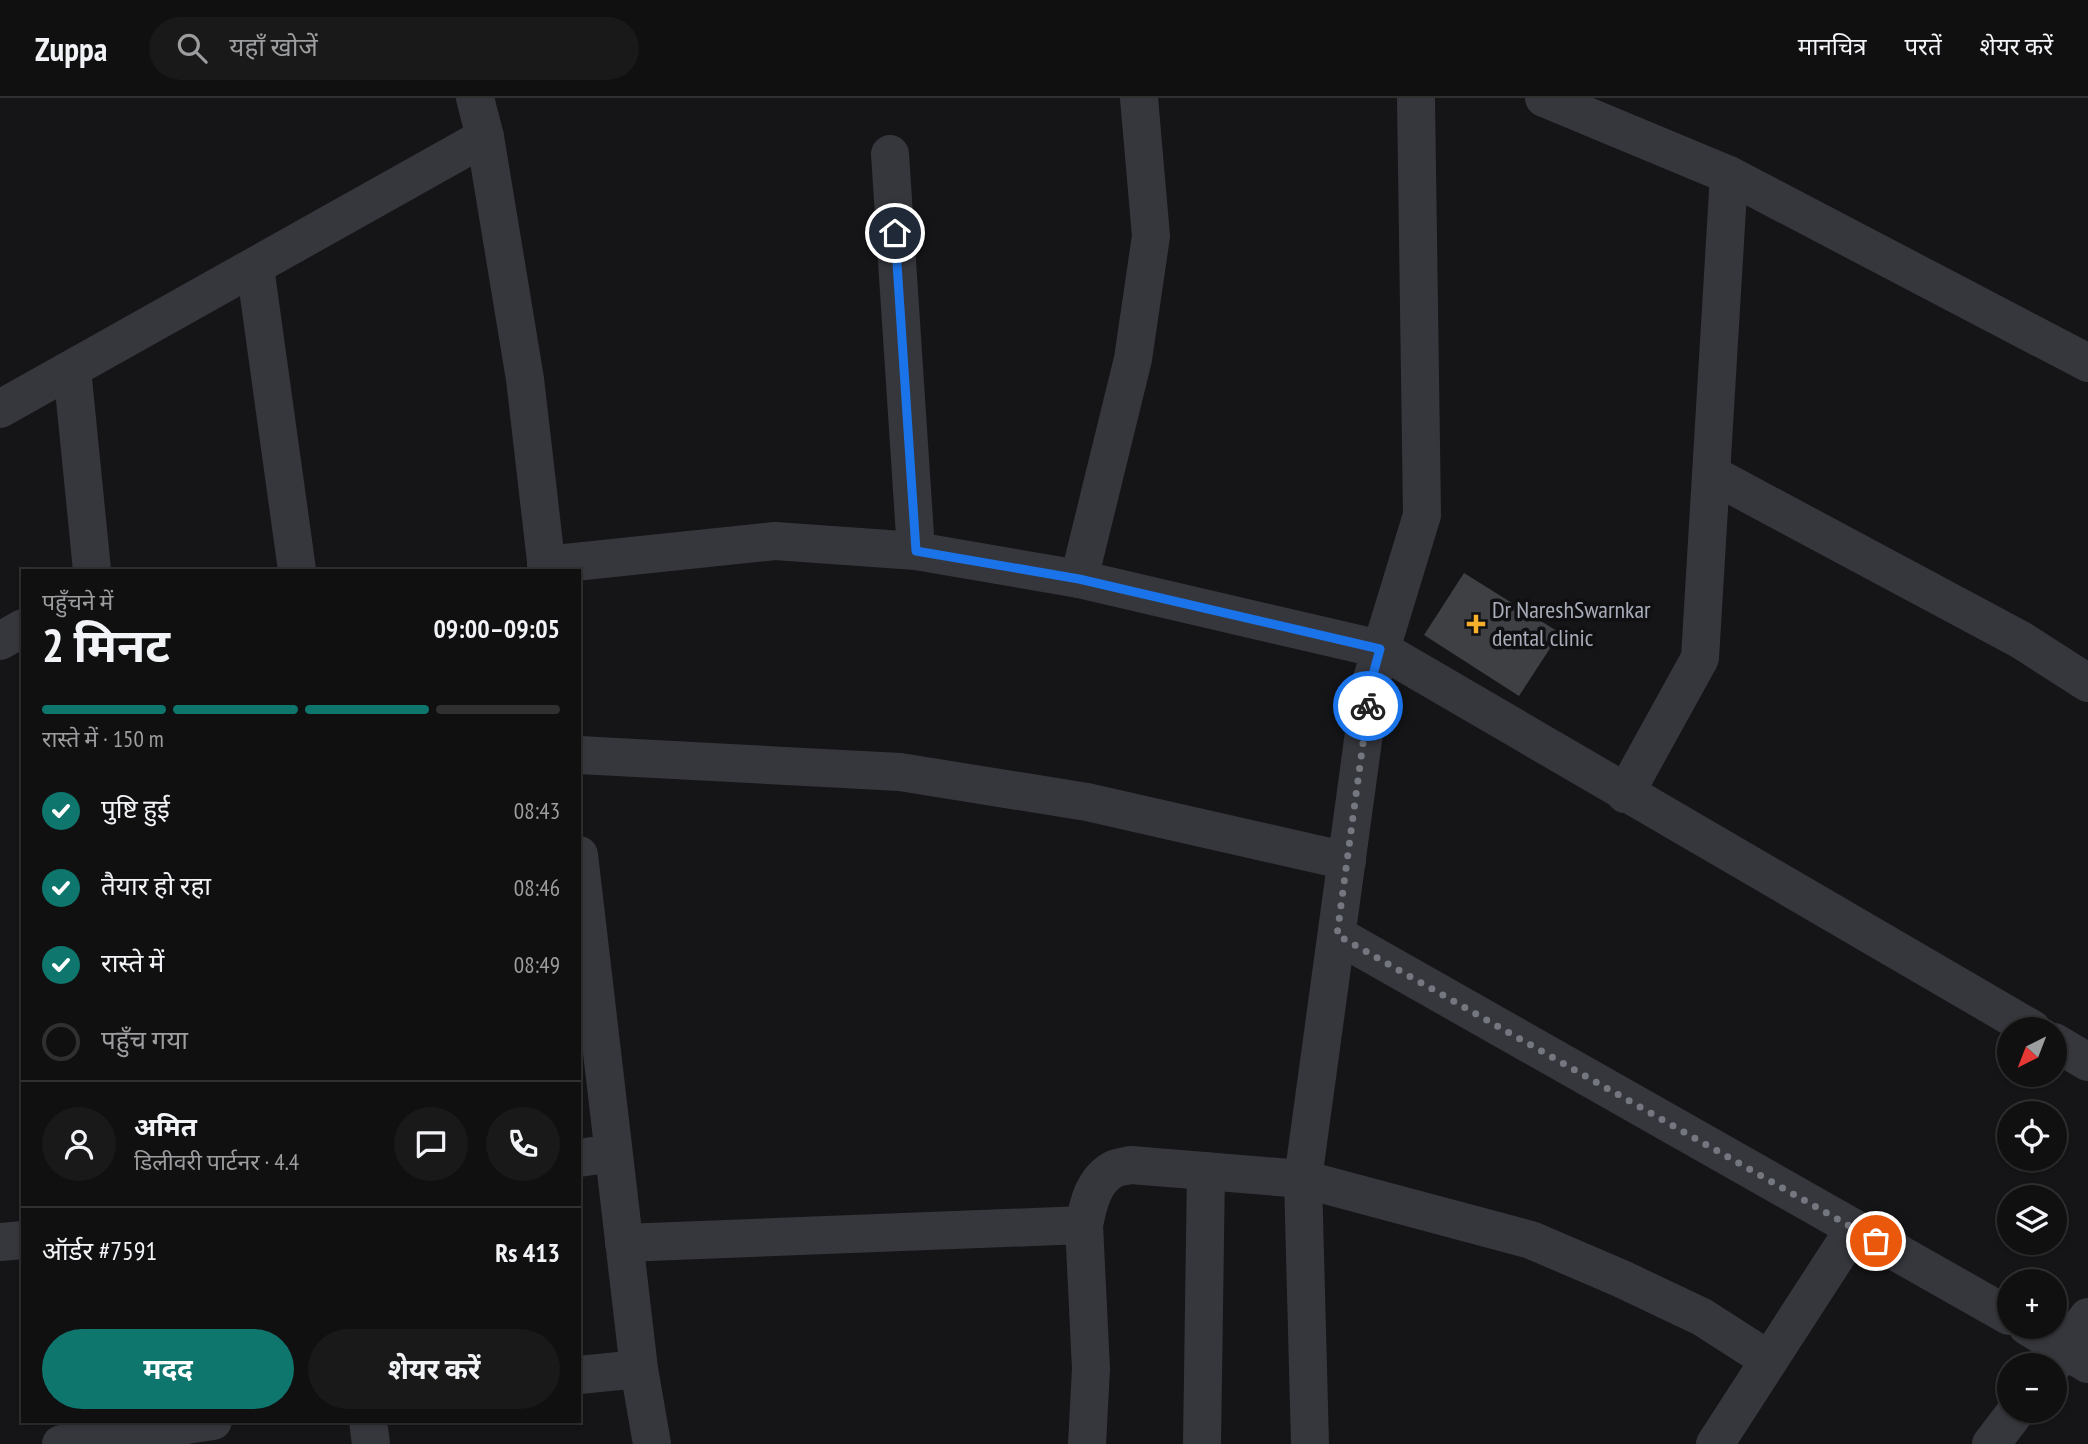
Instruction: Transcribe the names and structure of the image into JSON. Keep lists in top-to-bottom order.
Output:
{
  "places": {
    "health": ["Dr NareshSwarnkar dental clinic"]
  },
  "north": "bottom left",
  "page": {
    "header": "Zuppa",
    "search": "यहाँ खोजें",
    "nav": ["मानचित्र", "परतें", "शेयर करें"],
    "heading": ["2 मिनट", "पहुँचने में", "09:00–09:05"],
    "panel": [
      "अमित",
      "डिलीवरी पार्टनर · 4.4",
      "ऑर्डर #7591",
      "Rs 413"
    ],
    "bar": "रास्ते में · 150 m",
    "list": [
      ["पुष्टि हुई", "08:43"],
      ["तैयार हो रहा", "08:46"],
      ["रास्ते में", "08:49"],
      "पहुँच गया"
    ],
    "map_buttons": ["+", "−"],
    "buttons": ["मदद", "शेयर करें"]
  }
}
